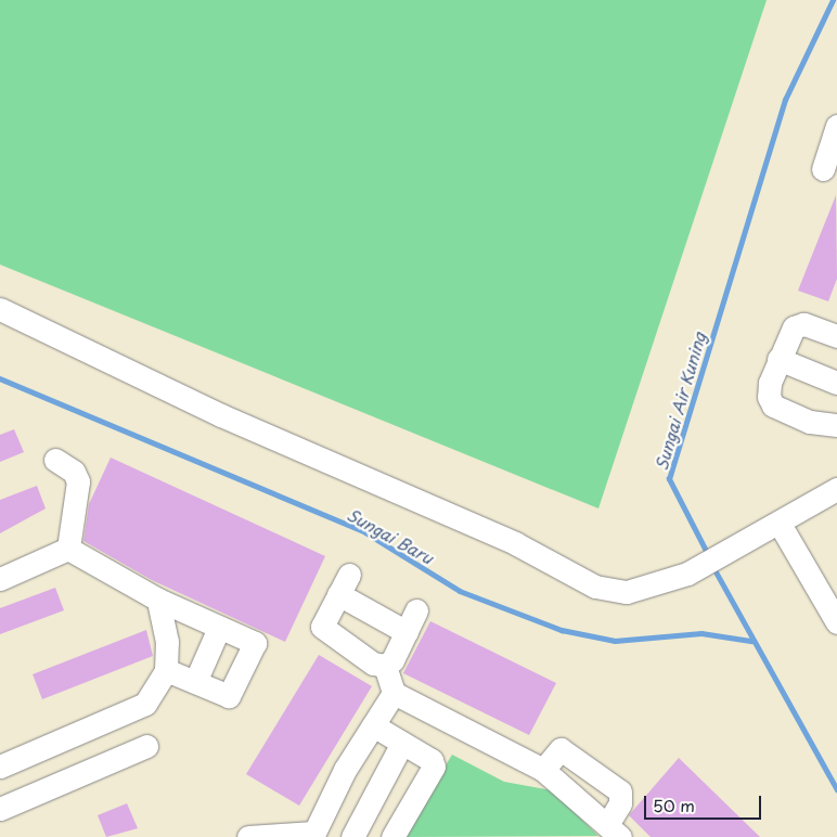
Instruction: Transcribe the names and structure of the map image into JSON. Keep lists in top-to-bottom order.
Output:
{
  "water": ["Sungai Air Kuning", "Sungai Baru"],
  "scale_bar": "50 m"
}
